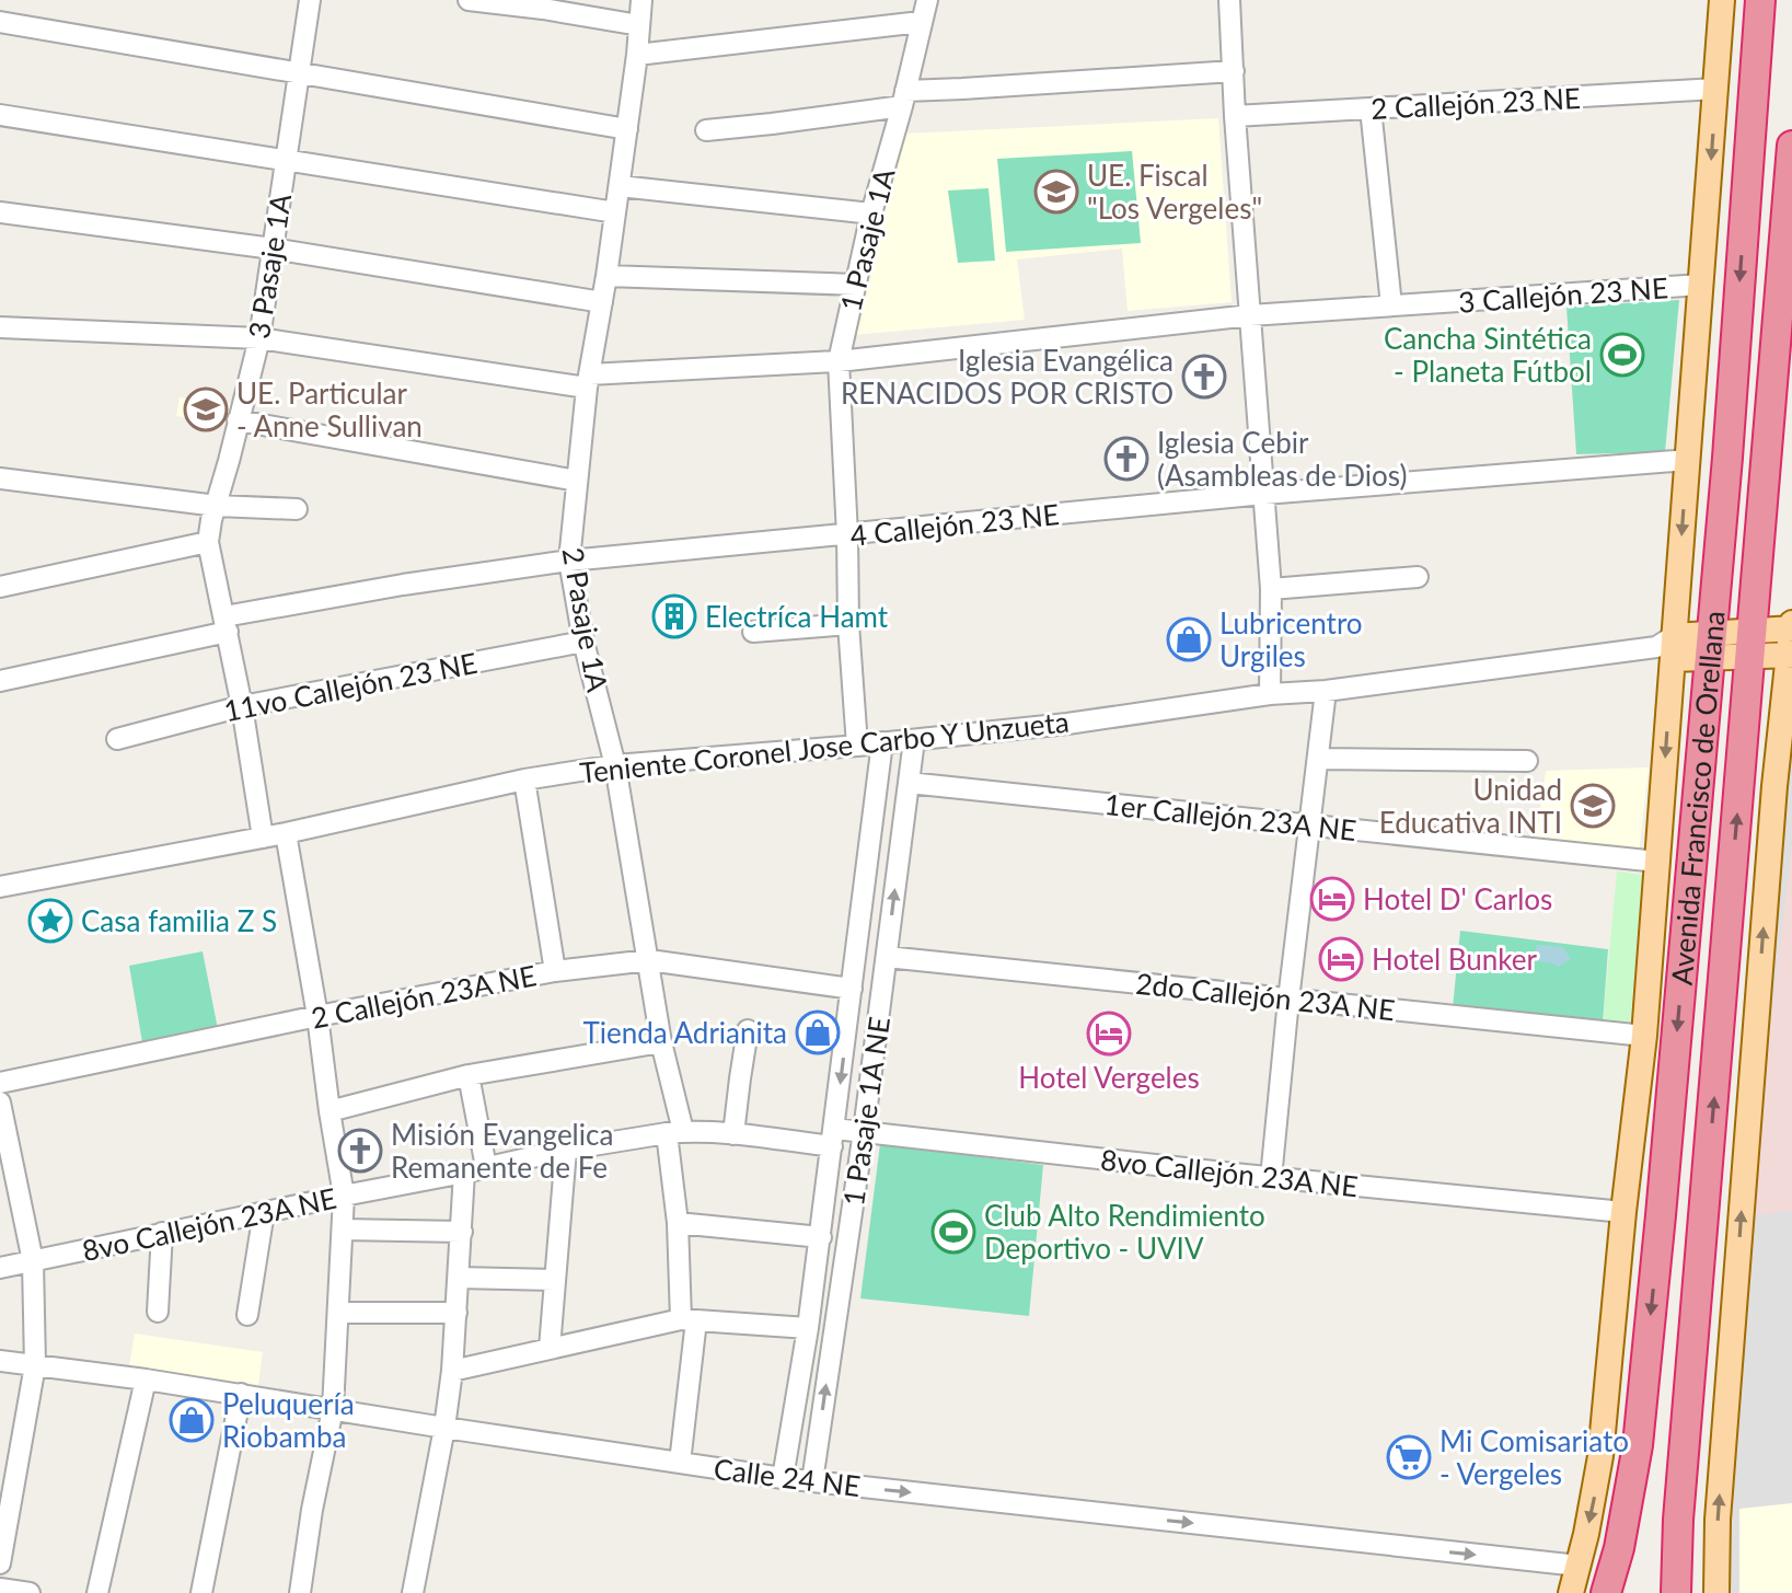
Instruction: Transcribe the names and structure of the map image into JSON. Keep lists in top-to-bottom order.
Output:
{
  "streets": {
    "highway": ["Avenida Francisco de Orellana"],
    "street": [
      "2 Callejón 23 NE",
      "1 Pasaje 1A",
      "3 Pasaje 1A",
      "3 Callejón 23 NE",
      "4 Callejón 23 NE",
      "2 Pasaje 1A",
      "11vo Callejón 23 NE",
      "Teniente Coronel Jose Carbo Y Unzueta",
      "1er Callejón 23A NE",
      "2 Callejón 23A NE",
      "2do Callejón 23A NE",
      "1 Pasaje 1A NE",
      "8vo Callejón 23A NE",
      "Calle 24 NE"
    ]
  },
  "crossings": [
    ["2 Callejón 23 NE", "Avenida Francisco de Orellana"],
    ["1 Pasaje 1A", "3 Callejón 23 NE"],
    ["1 Pasaje 1A", "4 Callejón 23 NE"],
    ["1 Pasaje 1A", "Teniente Coronel Jose Carbo Y Unzueta"],
    ["3 Pasaje 1A", "3 Callejón 23 NE"],
    ["3 Pasaje 1A", "4 Callejón 23 NE"],
    ["3 Pasaje 1A", "11vo Callejón 23 NE"],
    ["3 Pasaje 1A", "Teniente Coronel Jose Carbo Y Unzueta"],
    ["3 Callejón 23 NE", "2 Pasaje 1A"],
    ["3 Callejón 23 NE", "Avenida Francisco de Orellana"],
    ["4 Callejón 23 NE", "2 Pasaje 1A"],
    ["4 Callejón 23 NE", "Avenida Francisco de Orellana"],
    ["2 Pasaje 1A", "11vo Callejón 23 NE"],
    ["2 Pasaje 1A", "Teniente Coronel Jose Carbo Y Unzueta"],
    ["2 Pasaje 1A", "2 Callejón 23A NE"],
    ["2 Pasaje 1A", "8vo Callejón 23A NE"],
    ["2 Pasaje 1A", "Calle 24 NE"],
    ["Teniente Coronel Jose Carbo Y Unzueta", "Avenida Francisco de Orellana"],
    ["Teniente Coronel Jose Carbo Y Unzueta", "1 Pasaje 1A NE"],
    ["Avenida Francisco de Orellana", "1er Callejón 23A NE"],
    ["Avenida Francisco de Orellana", "2do Callejón 23A NE"],
    ["Avenida Francisco de Orellana", "8vo Callejón 23A NE"],
    ["Avenida Francisco de Orellana", "Calle 24 NE"],
    ["1er Callejón 23A NE", "1 Pasaje 1A NE"],
    ["2 Callejón 23A NE", "1 Pasaje 1A NE"],
    ["2do Callejón 23A NE", "1 Pasaje 1A NE"],
    ["1 Pasaje 1A NE", "8vo Callejón 23A NE"],
    ["1 Pasaje 1A NE", "Calle 24 NE"]
  ],
  "one_way": ["Calle 24 NE"],
  "places": {
    "school or university": ["UE. Fiscal \"Los Vergeles\"", "UE. Particular - Anne Sullivan", "Unidad Educativa INTI"],
    "sports": ["Cancha Sintética - Planeta Fútbol", "Club Alto Rendimiento Deportivo - UVIV"],
    "church": ["Iglesia Evangélica RENACIDOS POR CRISTO", "Iglesia Cebir (Asambleas de Dios)", "Misión Evangelica Remanente de Fe"],
    "building": ["Electríca Hamt"],
    "shop": ["Lubricentro Urgiles", "Tienda Adrianita", "Peluquería Riobamba"],
    "hotel": ["Hotel D' Carlos", "Hotel Bunker", "Hotel Vergeles"],
    "place": ["Casa familia Z S"],
    "supermarket": ["Mi Comisariato - Vergeles"]
  }
}
